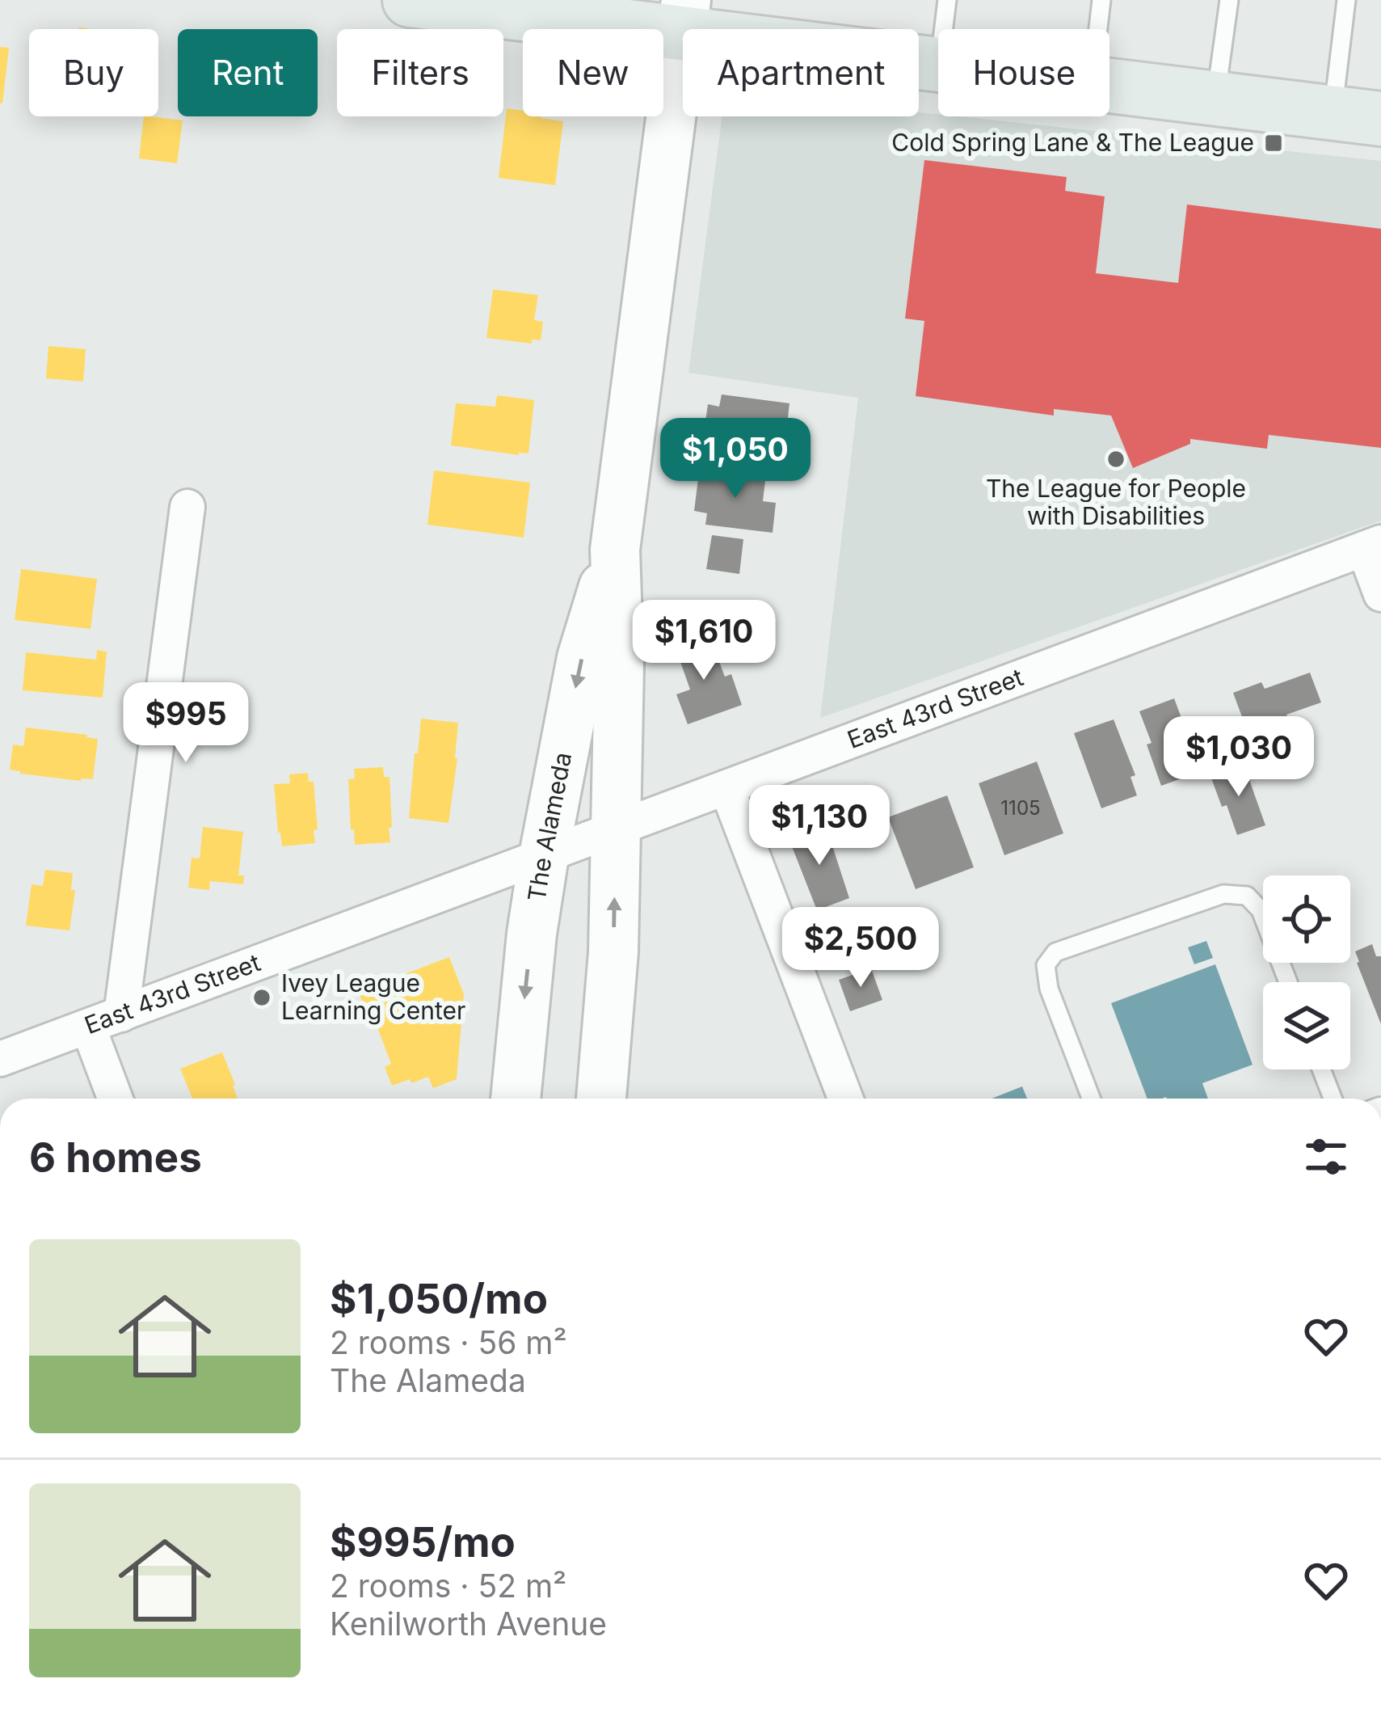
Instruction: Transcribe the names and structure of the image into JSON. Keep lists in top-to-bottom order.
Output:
{
  "streets": {
    "main road": ["The Alameda"],
    "street": ["East 43rd Street"]
  },
  "crossings": [
    ["East 43rd Street", "The Alameda"]
  ],
  "places": {
    "transit": ["Cold Spring Lane & The League"],
    "other": ["The League for People with Disabilities", "Ivey League Learning Center"]
  },
  "house_numbers": ["1105"],
  "page": {
    "chip": [
      "Buy",
      "Rent",
      "Filters",
      "New",
      "Apartment",
      "House"
    ],
    "price": [
      "$1,050",
      "$1,610",
      "$995",
      "$1,030",
      "$1,130",
      "$2,500"
    ],
    "heading": "6 homes",
    "list": [
      {
        "name": "$1,050/mo",
        "note": "2 rooms · 56 m² · The Alameda"
      },
      {
        "name": "$995/mo",
        "note": "2 rooms · 52 m² · Kenilworth Avenue"
      }
    ]
  }
}
